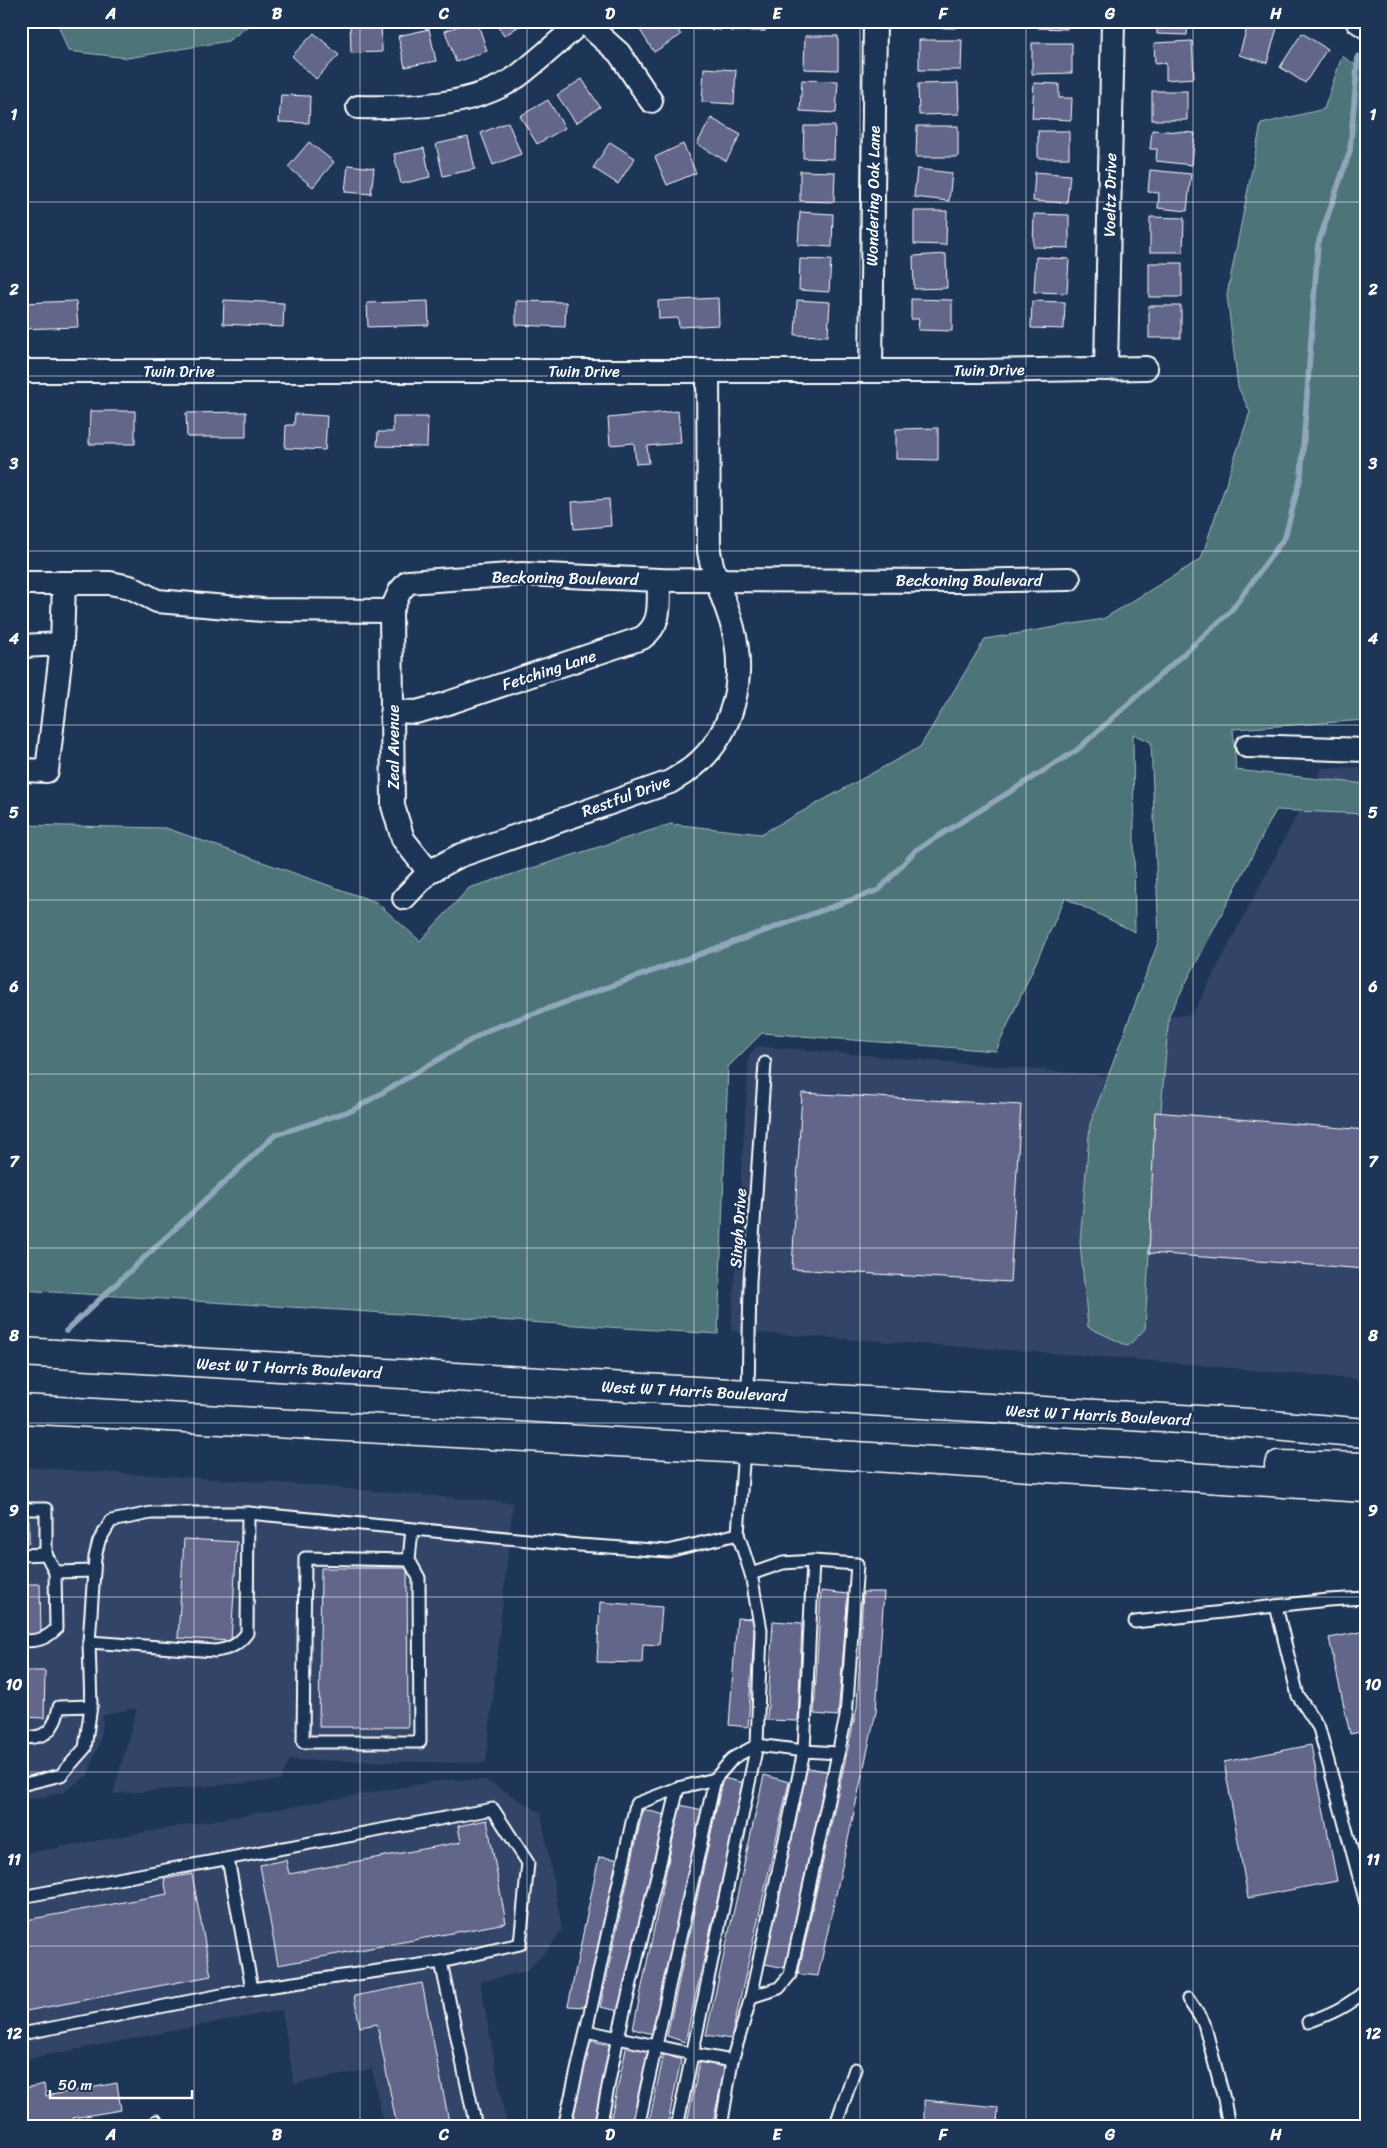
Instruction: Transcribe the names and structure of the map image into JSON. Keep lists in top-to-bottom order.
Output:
{
  "streets": {
    "main road": ["West W T Harris Boulevard"],
    "street": [
      "Voeltz Drive",
      "Wondering Oak Lane",
      "Twin Drive",
      "Beckoning Boulevard",
      "Fetching Lane",
      "Zeal Avenue",
      "Restful Drive"
    ],
    "lane": ["Singh Drive"]
  },
  "crossings": [
    ["Voeltz Drive", "Twin Drive"],
    ["Wondering Oak Lane", "Twin Drive"],
    ["Twin Drive", "Restful Drive"],
    ["Beckoning Boulevard", "Fetching Lane"],
    ["Beckoning Boulevard", "Zeal Avenue"],
    ["Beckoning Boulevard", "Restful Drive"],
    ["Fetching Lane", "Zeal Avenue"],
    ["Zeal Avenue", "Restful Drive"],
    ["Singh Drive", "West W T Harris Boulevard"]
  ],
  "scale_bar": "50 m",
  "grid": {
    "columns": [
      "A",
      "B",
      "C",
      "D",
      "E",
      "F",
      "G",
      "H"
    ],
    "rows": [
      "1",
      "2",
      "3",
      "4",
      "5",
      "6",
      "7",
      "8",
      "9",
      "10",
      "11",
      "12"
    ]
  }
}
